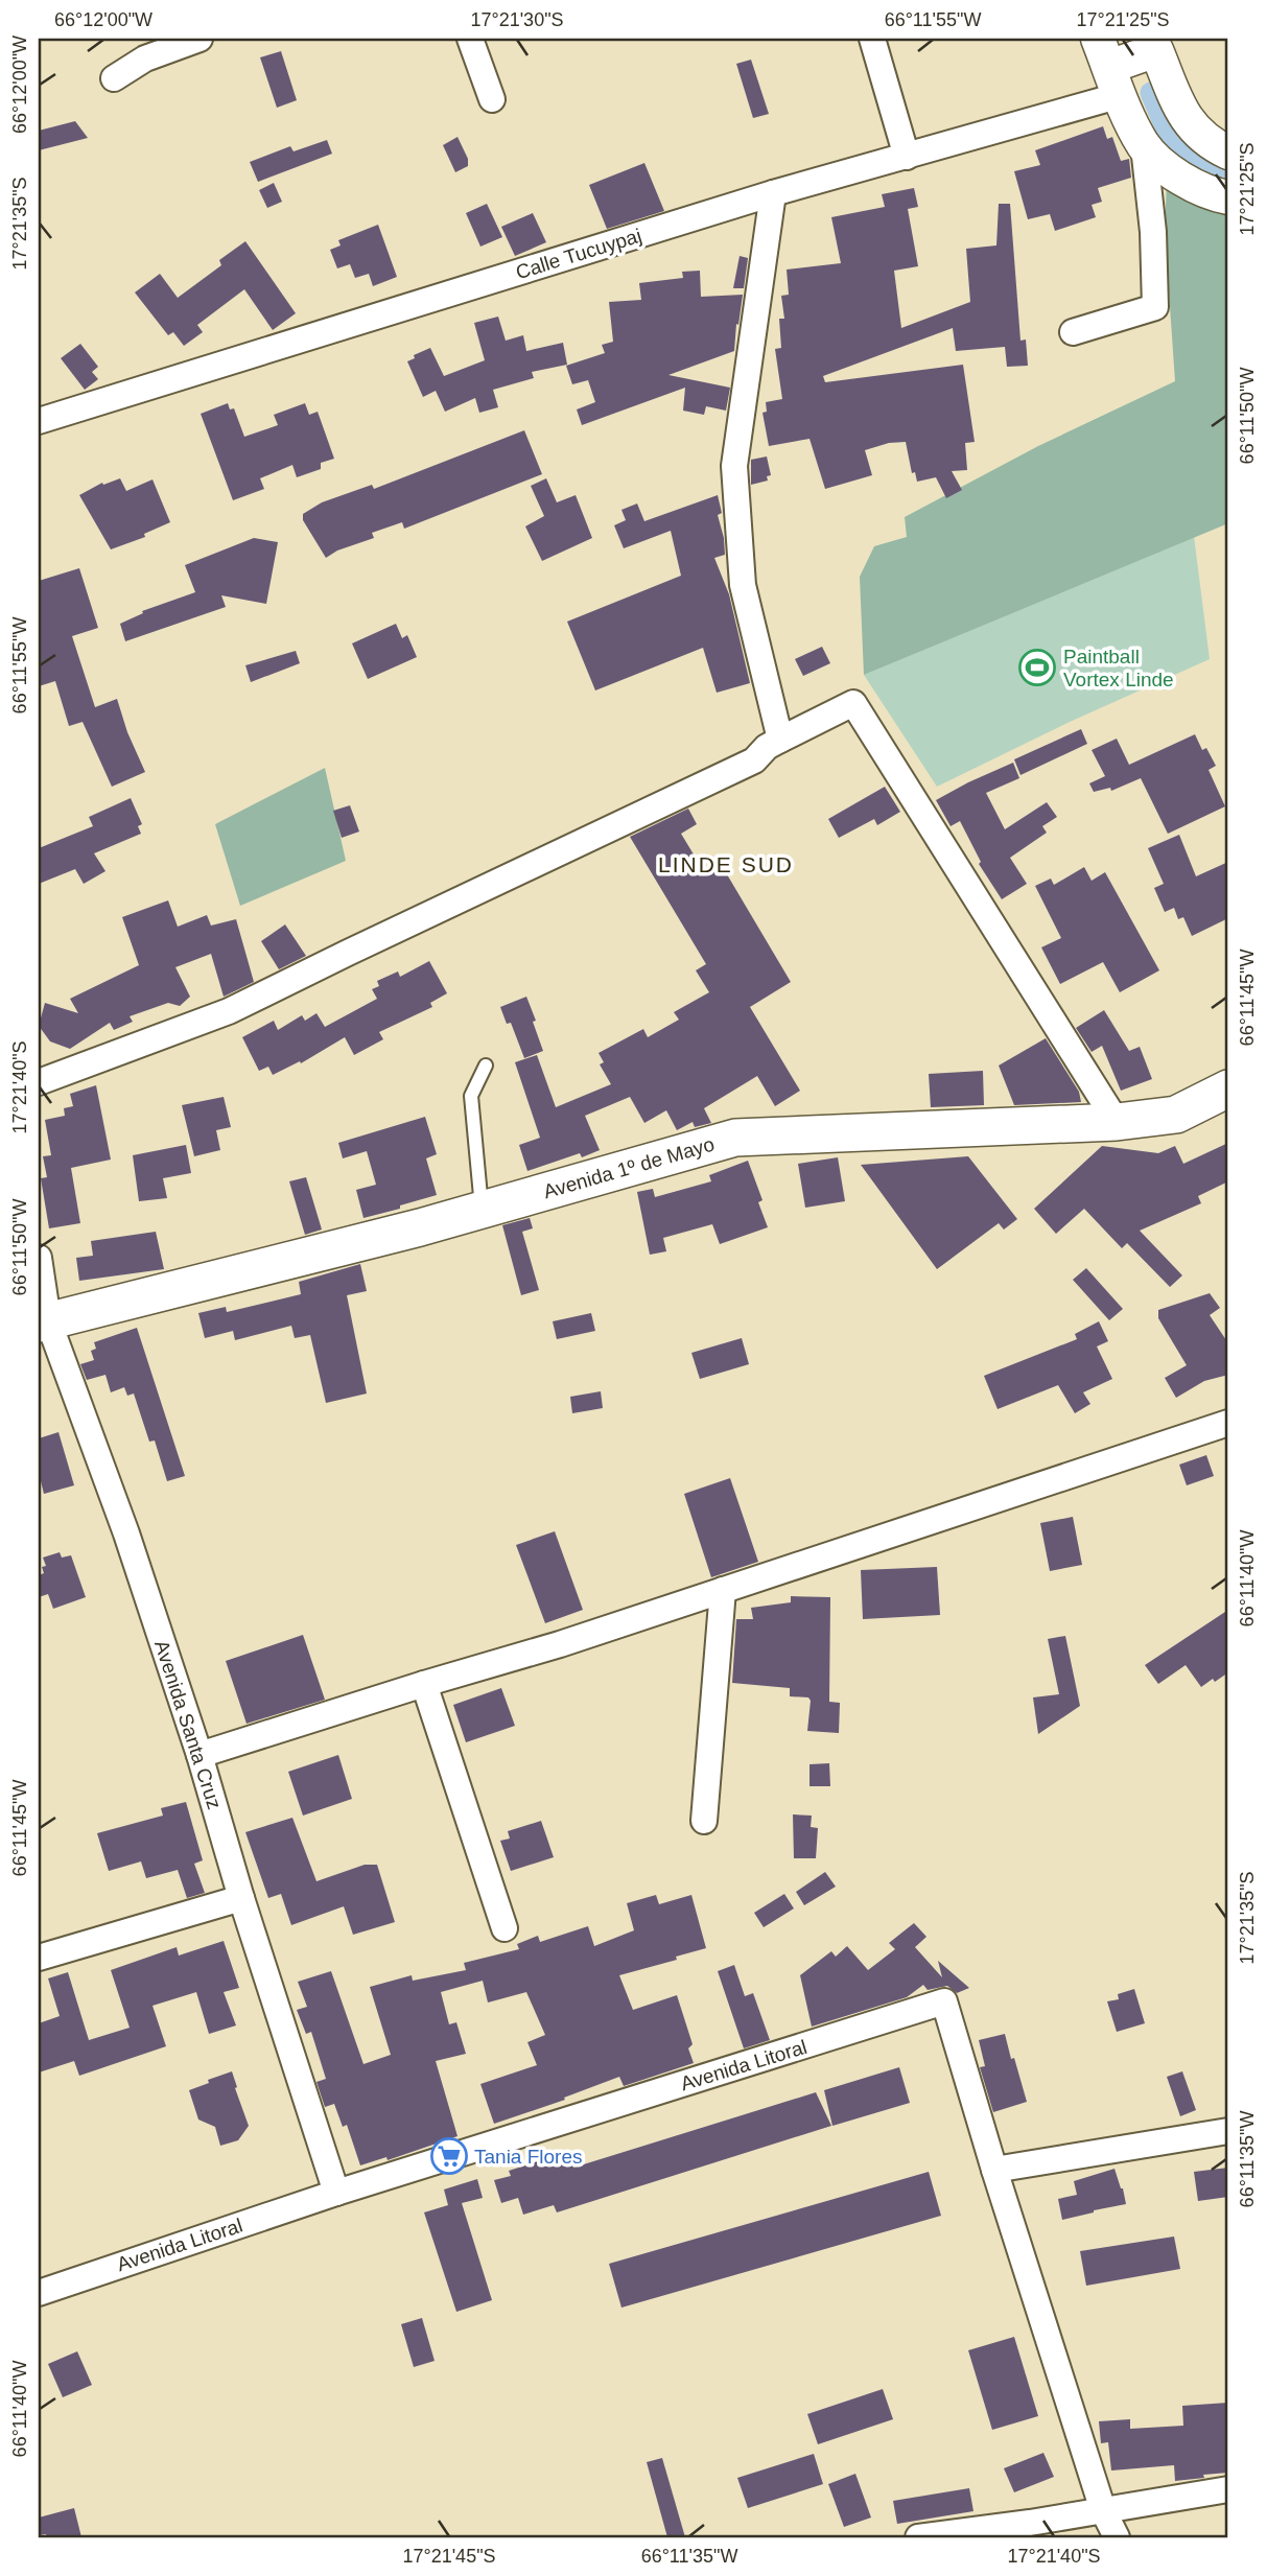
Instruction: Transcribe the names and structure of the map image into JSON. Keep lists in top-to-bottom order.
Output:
{
  "streets": {
    "main road": ["Avenida 1º de Mayo"],
    "street": ["Calle Tucuypaj", "Avenida Santa Cruz", "Avenida Litoral"]
  },
  "crossings": [
    ["Avenida 1º de Mayo", "Avenida Santa Cruz"],
    ["Avenida Santa Cruz", "Avenida Litoral"]
  ],
  "districts": ["LINDE SUD"],
  "places": {
    "sports": ["Paintball Vortex Linde"],
    "supermarket": ["Tania Flores"]
  },
  "coordinates": [
    "66°12'00\"W",
    "17°21'30\"S",
    "66°11'55\"W",
    "17°21'25\"S",
    "17°21'35\"S",
    "66°11'50\"W",
    "66°11'45\"W",
    "17°21'40\"S",
    "66°11'40\"W",
    "66°11'35\"W",
    "17°21'45\"S"
  ]
}
